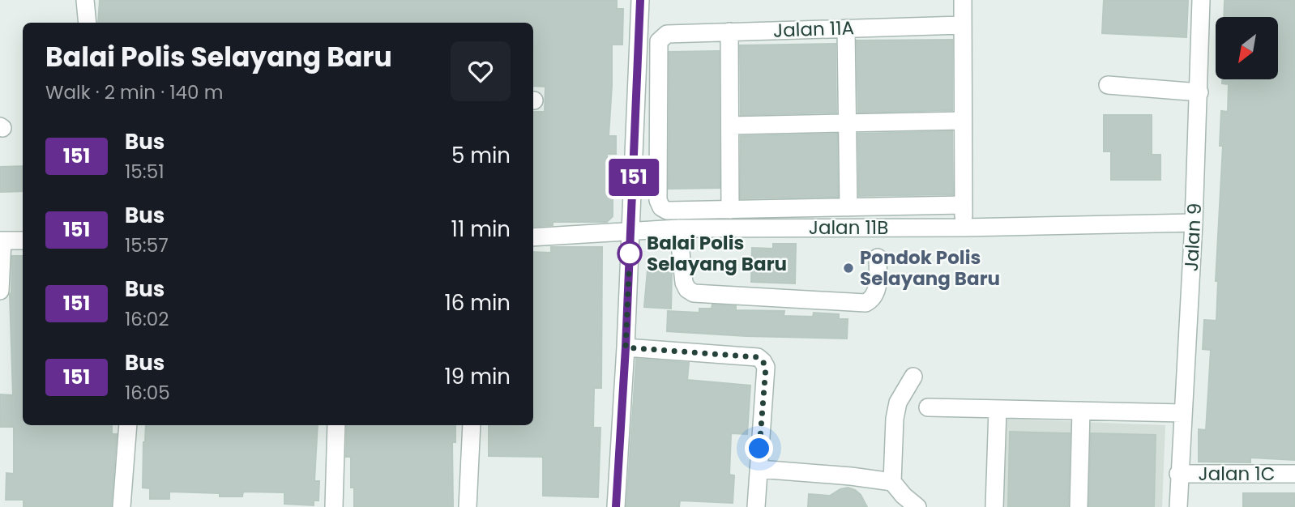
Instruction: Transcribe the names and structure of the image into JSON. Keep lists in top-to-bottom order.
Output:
{
  "streets": {
    "street": [
      "Jalan 11A",
      "Jalan 11B",
      "Jalan 9",
      "Jalan 1C"
    ]
  },
  "crossings": [
    ["Jalan 11B", "Jalan 9"],
    ["Jalan 9", "Jalan 1C"]
  ],
  "places": ["Balai Polis Selayang Baru", "Pondok Polis Selayang Baru"],
  "lines": ["bus line 151"],
  "north": "bottom left",
  "page": {
    "on_map": "151",
    "heading": ["Balai Polis Selayang Baru", "Walk · 2 min · 140 m"],
    "list": [
      {
        "mark": "151",
        "name": "Bus",
        "note": "15:51",
        "value": "5 min"
      },
      {
        "mark": "151",
        "name": "Bus",
        "note": "15:57",
        "value": "11 min"
      },
      {
        "mark": "151",
        "name": "Bus",
        "note": "16:02",
        "value": "16 min"
      },
      {
        "mark": "151",
        "name": "Bus",
        "note": "16:05",
        "value": "19 min"
      }
    ]
  }
}
